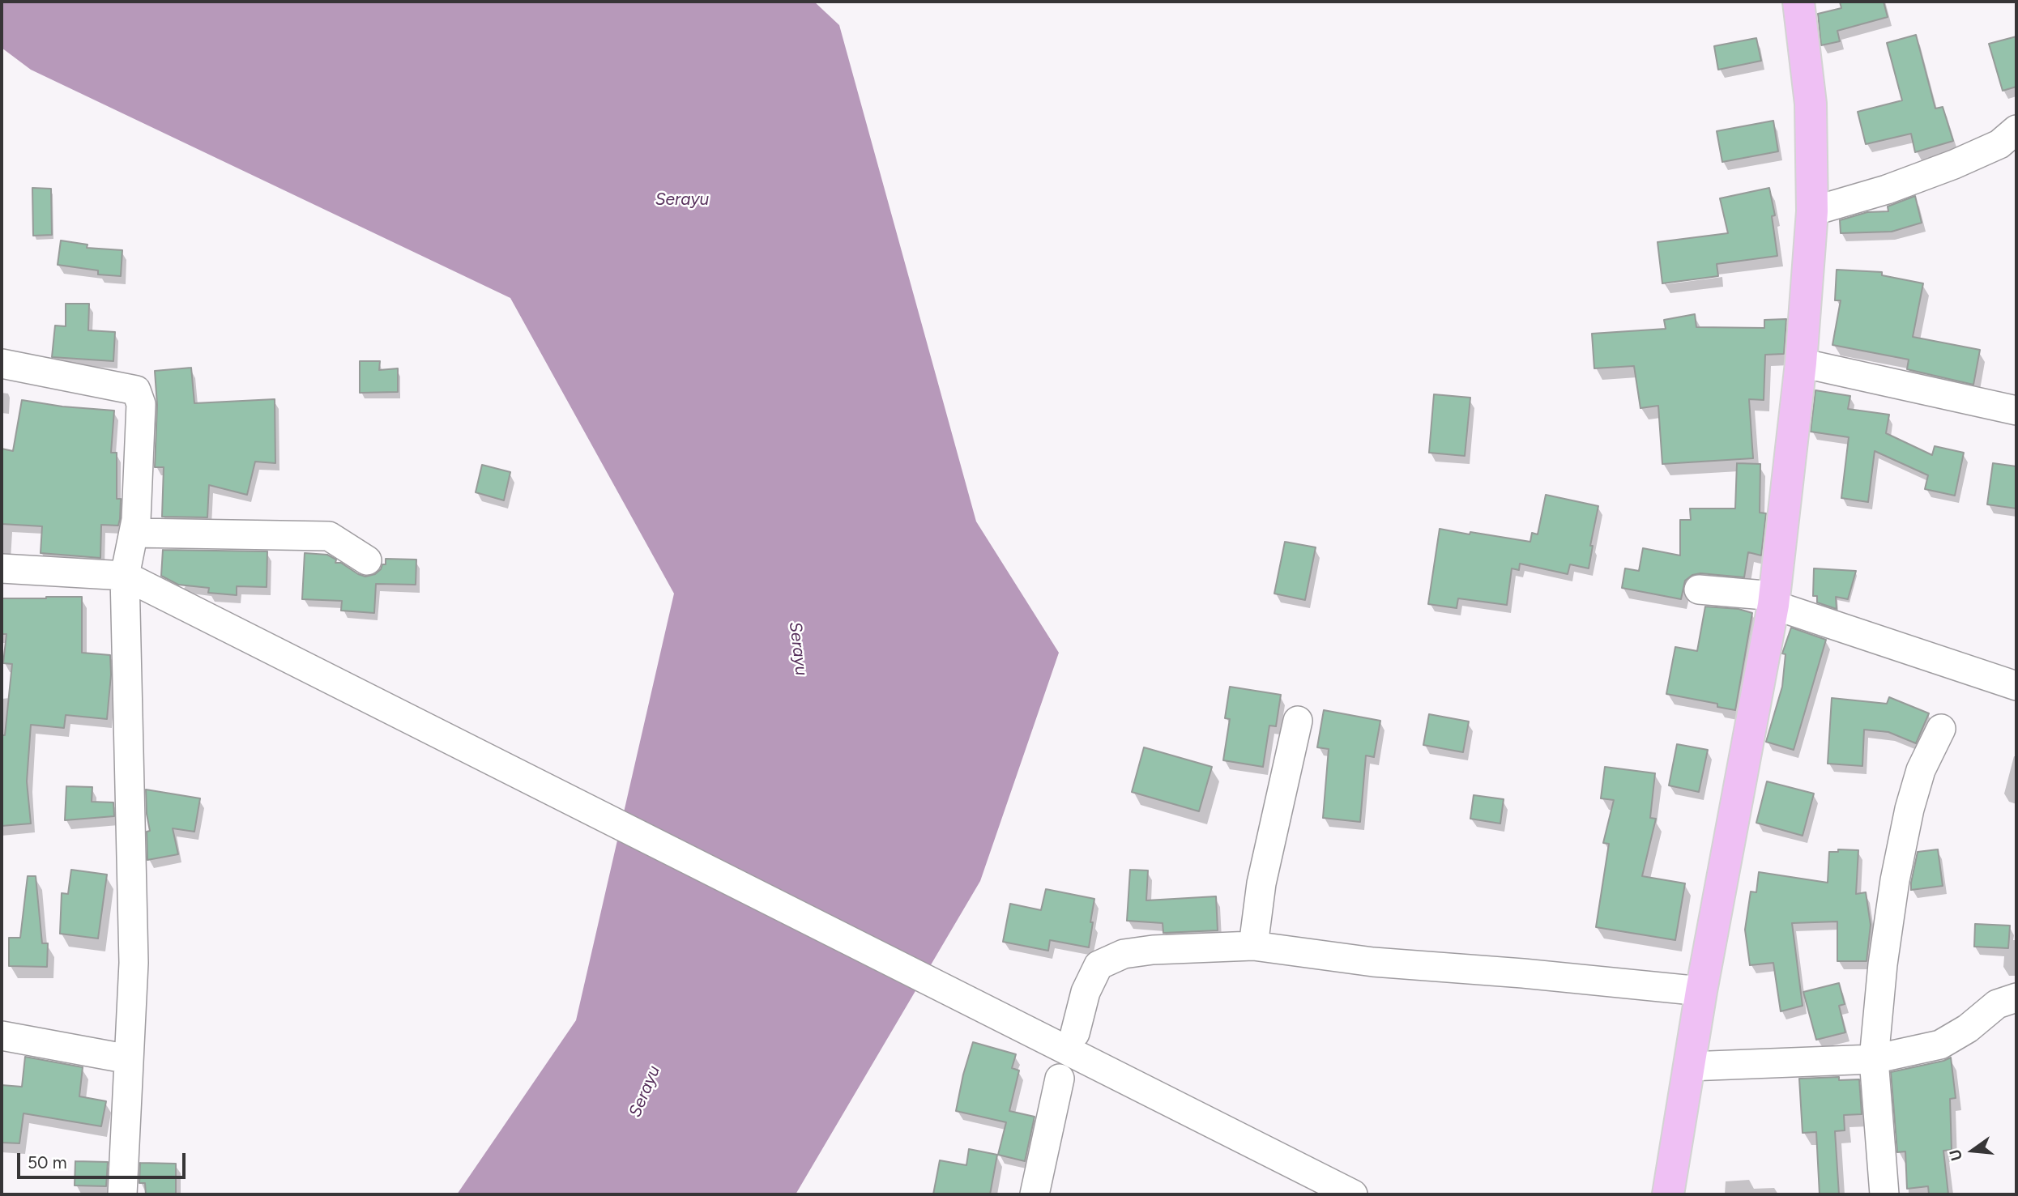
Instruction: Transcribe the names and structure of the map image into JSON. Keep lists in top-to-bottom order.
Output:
{
  "water": ["Serayu"],
  "scale_bar": "50 m",
  "north": "left"
}
